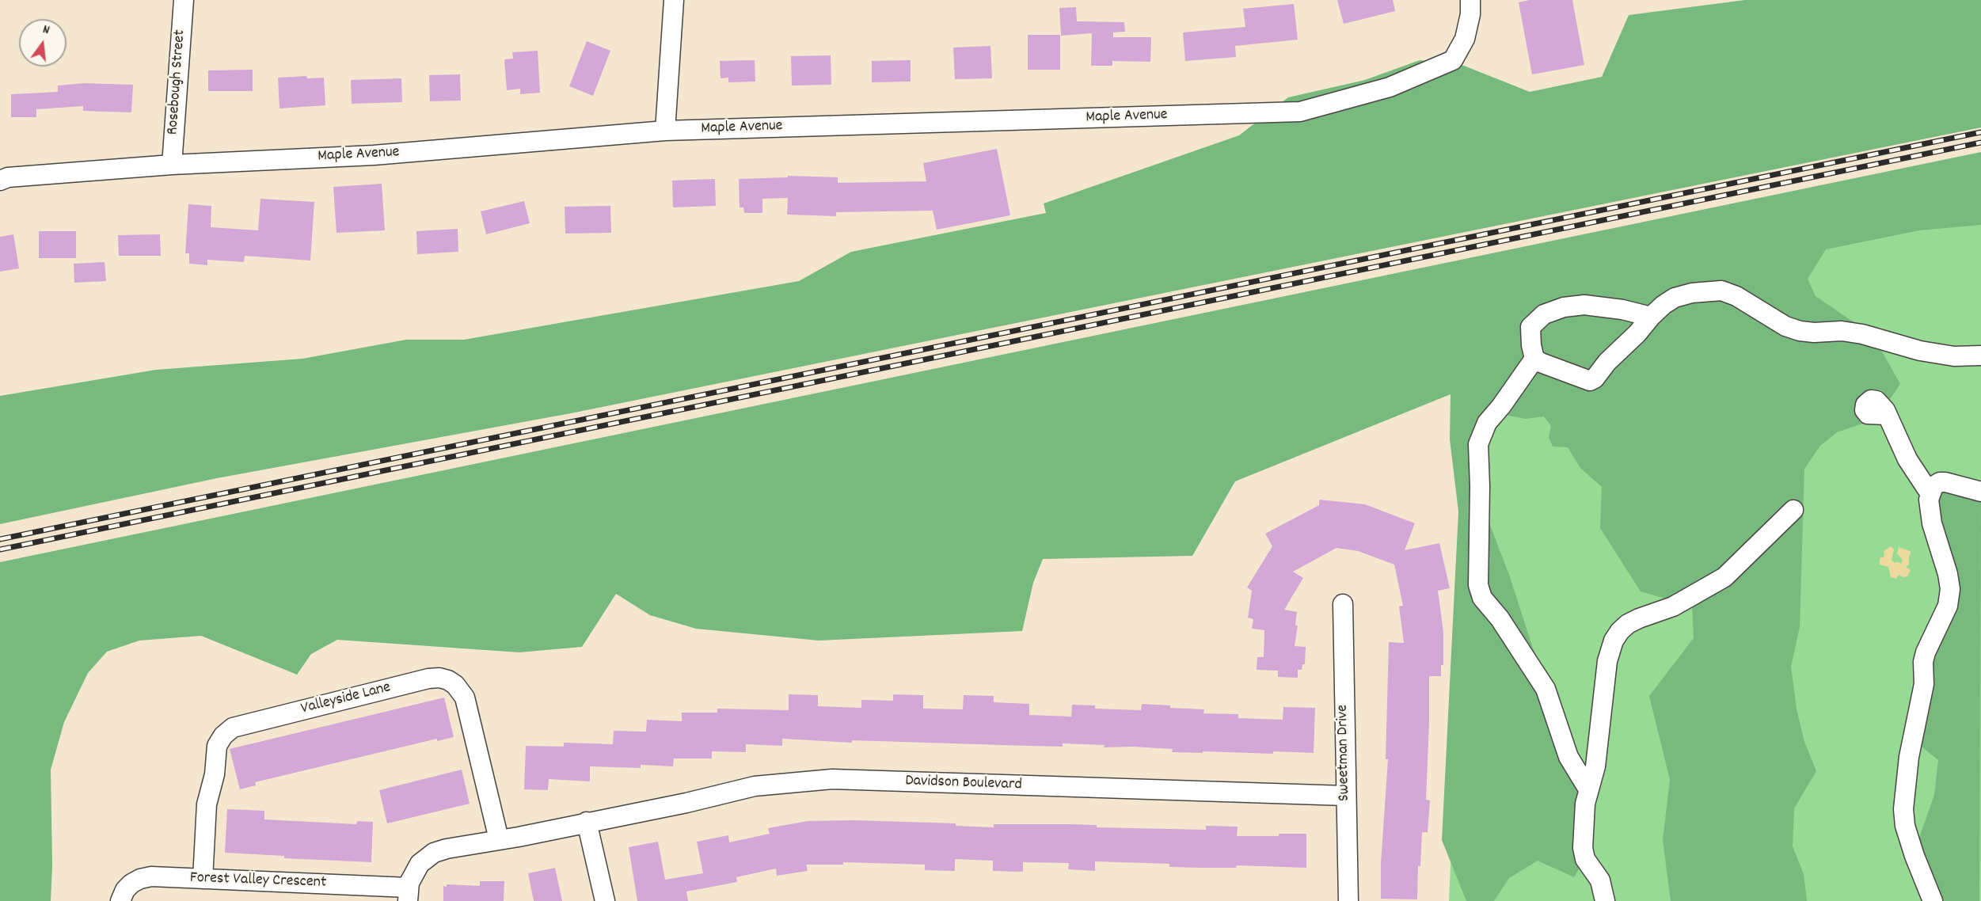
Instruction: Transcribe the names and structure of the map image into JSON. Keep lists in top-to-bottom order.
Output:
{
  "streets": {
    "street": [
      "Rosebough Street",
      "Maple Avenue",
      "Valleyside Lane",
      "Sweetman Drive",
      "Davidson Boulevard",
      "Forest Valley Crescent"
    ]
  },
  "crossings": [
    ["Rosebough Street", "Maple Avenue"],
    ["Valleyside Lane", "Davidson Boulevard"],
    ["Valleyside Lane", "Forest Valley Crescent"],
    ["Sweetman Drive", "Davidson Boulevard"],
    ["Davidson Boulevard", "Forest Valley Crescent"]
  ],
  "north": "top"
}
